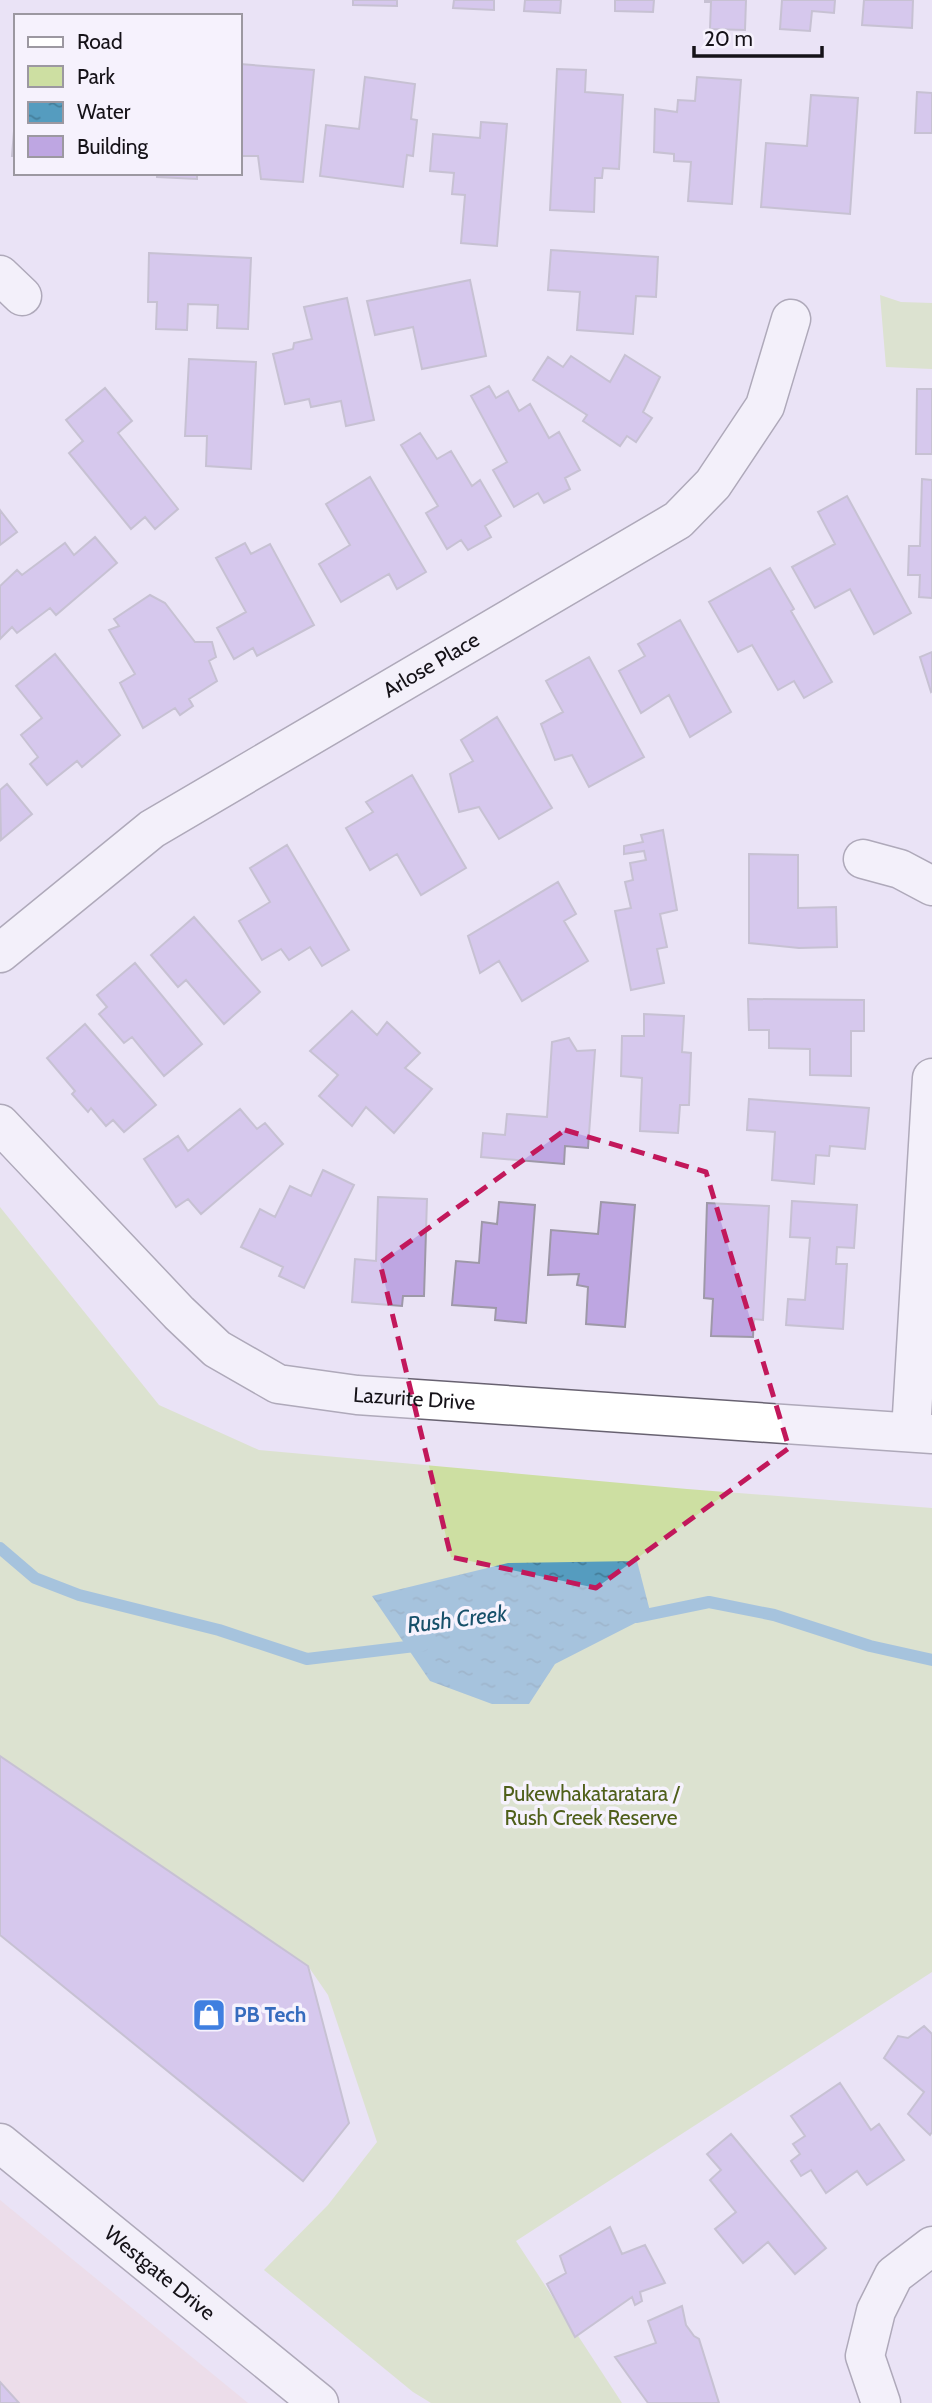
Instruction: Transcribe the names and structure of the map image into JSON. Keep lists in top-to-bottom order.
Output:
{
  "streets": {
    "street": ["Arlose Place", "Lazurite Drive", "Westgate Drive"]
  },
  "water": ["Rush Creek"],
  "parks": ["Pukewhakataratara / Rush Creek Reserve"],
  "places": {
    "shop": ["PB Tech"]
  },
  "legend": [
    "Road",
    "Park",
    "Water",
    "Building"
  ],
  "scale_bar": "20 m"
}
